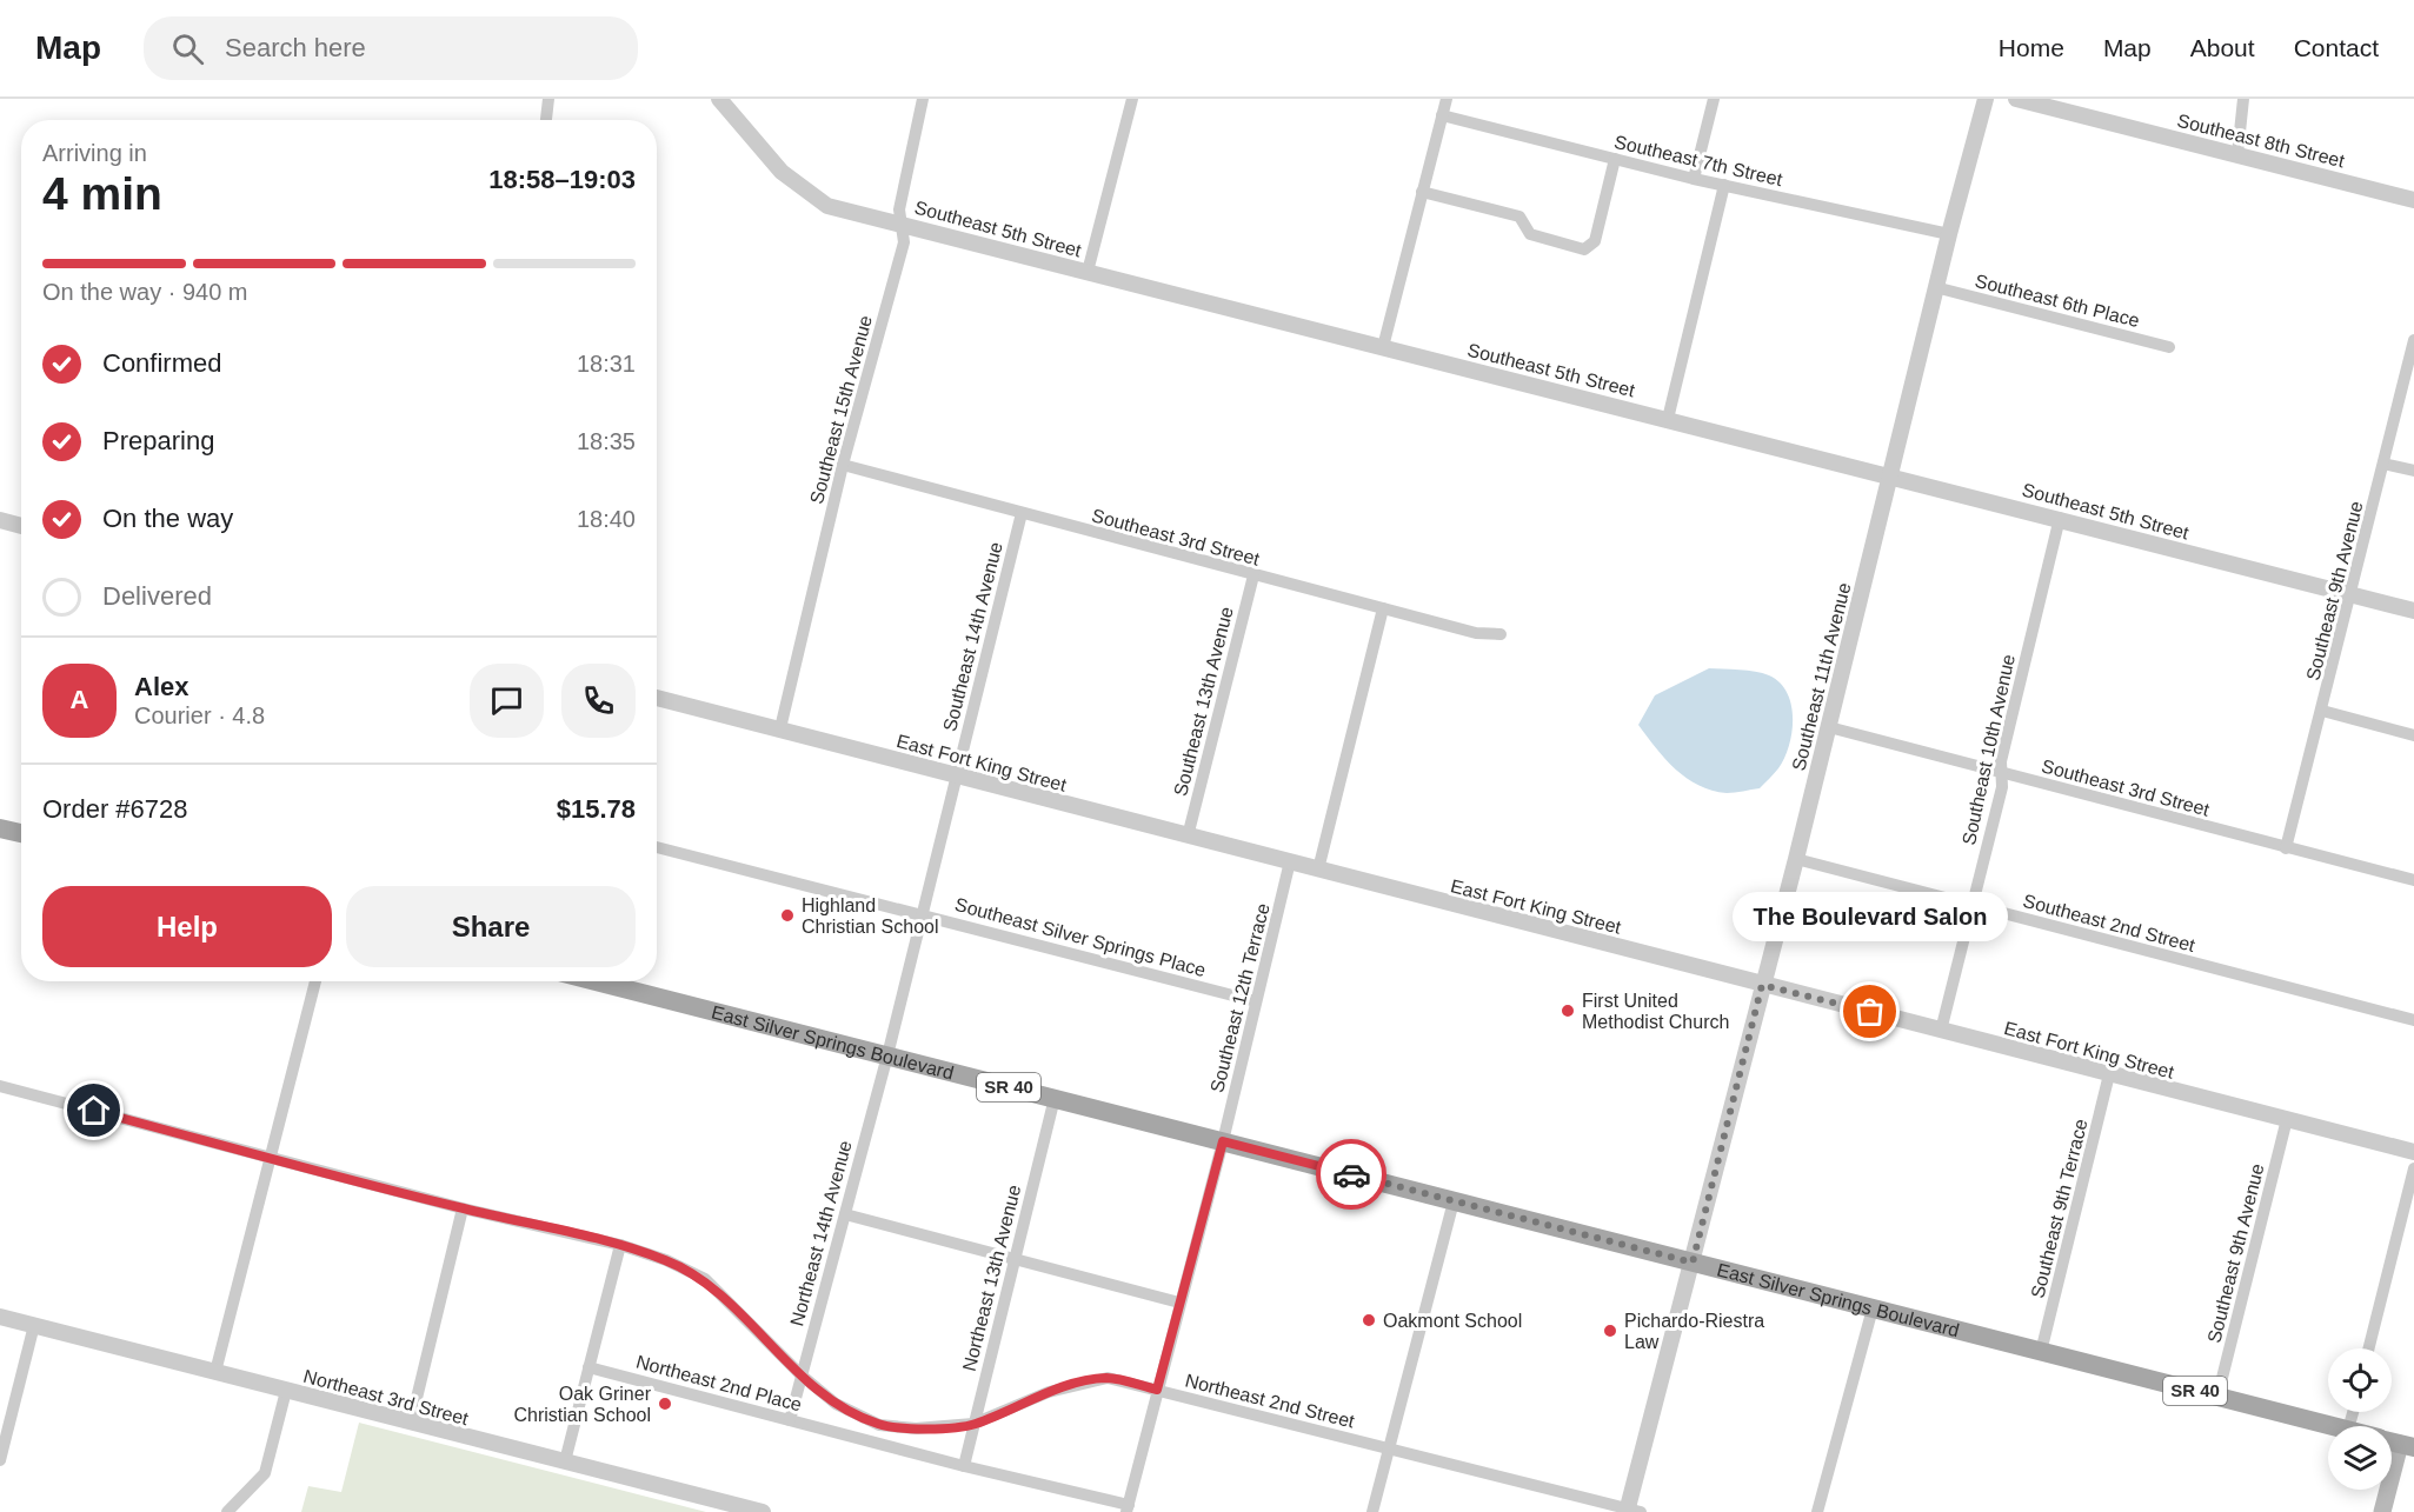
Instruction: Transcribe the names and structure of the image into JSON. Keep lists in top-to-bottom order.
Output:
{
  "streets": {
    "main road": ["East Silver Springs Boulevard", "SR 40"],
    "street": [
      "Southeast 8th Street",
      "Southeast 7th Street",
      "Southeast 5th Street",
      "Southeast 6th Place",
      "Southeast 15th Avenue",
      "Southeast 3rd Street",
      "Southeast 9th Avenue",
      "Southeast 14th Avenue",
      "Southeast 11th Avenue",
      "Southeast 13th Avenue",
      "Southeast 10th Avenue",
      "East Fort King Street",
      "Southeast 2nd Street",
      "Southeast Silver Springs Place",
      "Southeast 12th Terrace",
      "Southeast 9th Terrace",
      "Northeast 14th Avenue",
      "Northeast 13th Avenue",
      "Northeast 2nd Place",
      "Northeast 3rd Street",
      "Northeast 2nd Street"
    ]
  },
  "crossings": [
    ["Southeast 7th Street", "Southeast 11th Avenue"],
    ["Southeast 5th Street", "Southeast 15th Avenue"],
    ["Southeast 5th Street", "Southeast 9th Avenue"],
    ["Southeast 5th Street", "Southeast 11th Avenue"],
    ["Southeast 5th Street", "Southeast 10th Avenue"],
    ["Southeast 6th Place", "Southeast 11th Avenue"],
    ["Southeast 15th Avenue", "Southeast 3rd Street"],
    ["Southeast 15th Avenue", "East Fort King Street"],
    ["Southeast 3rd Street", "Southeast 9th Avenue"],
    ["Southeast 3rd Street", "Southeast 14th Avenue"],
    ["Southeast 3rd Street", "Southeast 11th Avenue"],
    ["Southeast 3rd Street", "Southeast 13th Avenue"],
    ["Southeast 3rd Street", "Southeast 10th Avenue"],
    ["Southeast 9th Avenue", "East Fort King Street"],
    ["Southeast 9th Avenue", "East Silver Springs Boulevard"],
    ["Southeast 14th Avenue", "East Fort King Street"],
    ["Southeast 14th Avenue", "Southeast Silver Springs Place"],
    ["Southeast 14th Avenue", "East Silver Springs Boulevard"],
    ["Southeast 14th Avenue", "Northeast 14th Avenue"],
    ["Southeast 11th Avenue", "East Fort King Street"],
    ["Southeast 11th Avenue", "Southeast 2nd Street"],
    ["Southeast 11th Avenue", "East Silver Springs Boulevard"],
    ["Southeast 11th Avenue", "Northeast 2nd Street"],
    ["Southeast 13th Avenue", "East Fort King Street"],
    ["Southeast 10th Avenue", "East Fort King Street"],
    ["Southeast 10th Avenue", "Southeast 2nd Street"],
    ["East Fort King Street", "Southeast 12th Terrace"],
    ["East Fort King Street", "Southeast 9th Terrace"],
    ["Southeast Silver Springs Place", "Southeast 12th Terrace"],
    ["Southeast 12th Terrace", "East Silver Springs Boulevard"],
    ["Southeast 12th Terrace", "Northeast 2nd Place"],
    ["Southeast 12th Terrace", "Northeast 2nd Street"],
    ["East Silver Springs Boulevard", "Southeast 9th Terrace"],
    ["East Silver Springs Boulevard", "Northeast 14th Avenue"],
    ["East Silver Springs Boulevard", "Northeast 13th Avenue"],
    ["Northeast 14th Avenue", "Northeast 2nd Place"],
    ["Northeast 14th Avenue", "Northeast 2nd Street"],
    ["Northeast 13th Avenue", "Northeast 2nd Place"],
    ["Northeast 13th Avenue", "Northeast 2nd Street"]
  ],
  "places": [
    "Highland Christian School",
    "First United Methodist Church",
    "The Boulevard Salon",
    "Oakmont School",
    "Pichardo-Riestra Law",
    "Oak Griner Christian School"
  ],
  "page": {
    "header": "Map",
    "search": "Search here",
    "nav": [
      "Home",
      "Map",
      "About",
      "Contact"
    ],
    "heading": ["4 min", "Arriving in", "18:58–19:03"],
    "panel": [
      "Alex",
      "Courier · 4.8",
      "Order #6728",
      "$15.78"
    ],
    "bar": "On the way · 940 m",
    "list": [
      ["Confirmed", "18:31"],
      ["Preparing", "18:35"],
      ["On the way", "18:40"],
      "Delivered"
    ],
    "round": "A",
    "buttons": ["Help", "Share"],
    "bubble": "The Boulevard Salon"
  }
}
